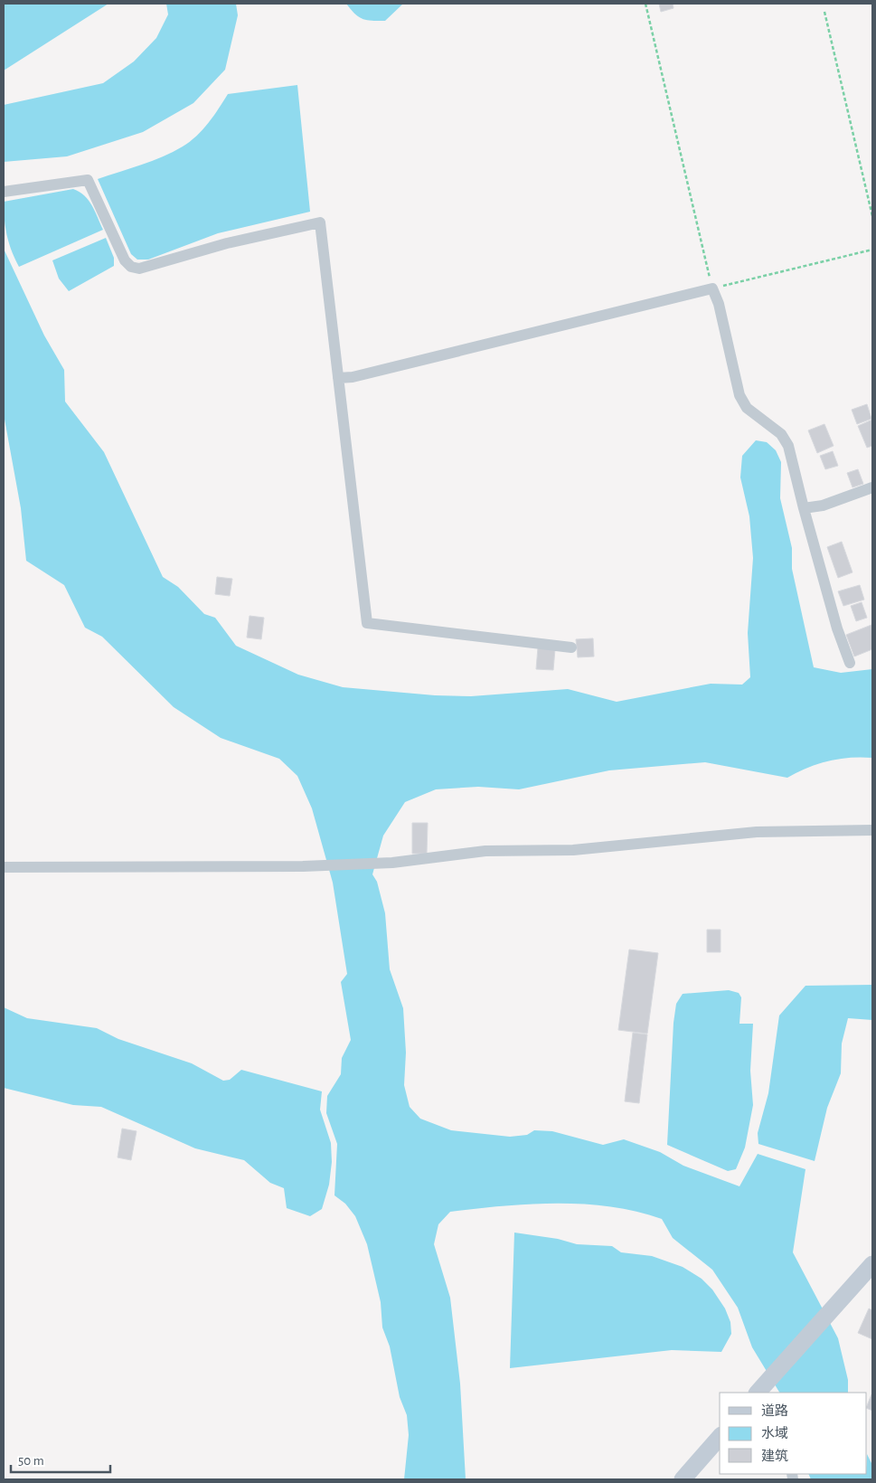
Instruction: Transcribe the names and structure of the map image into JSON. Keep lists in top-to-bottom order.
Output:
{
  "legend": ["道路", "水域", "建筑"],
  "scale_bar": "50 m"
}
